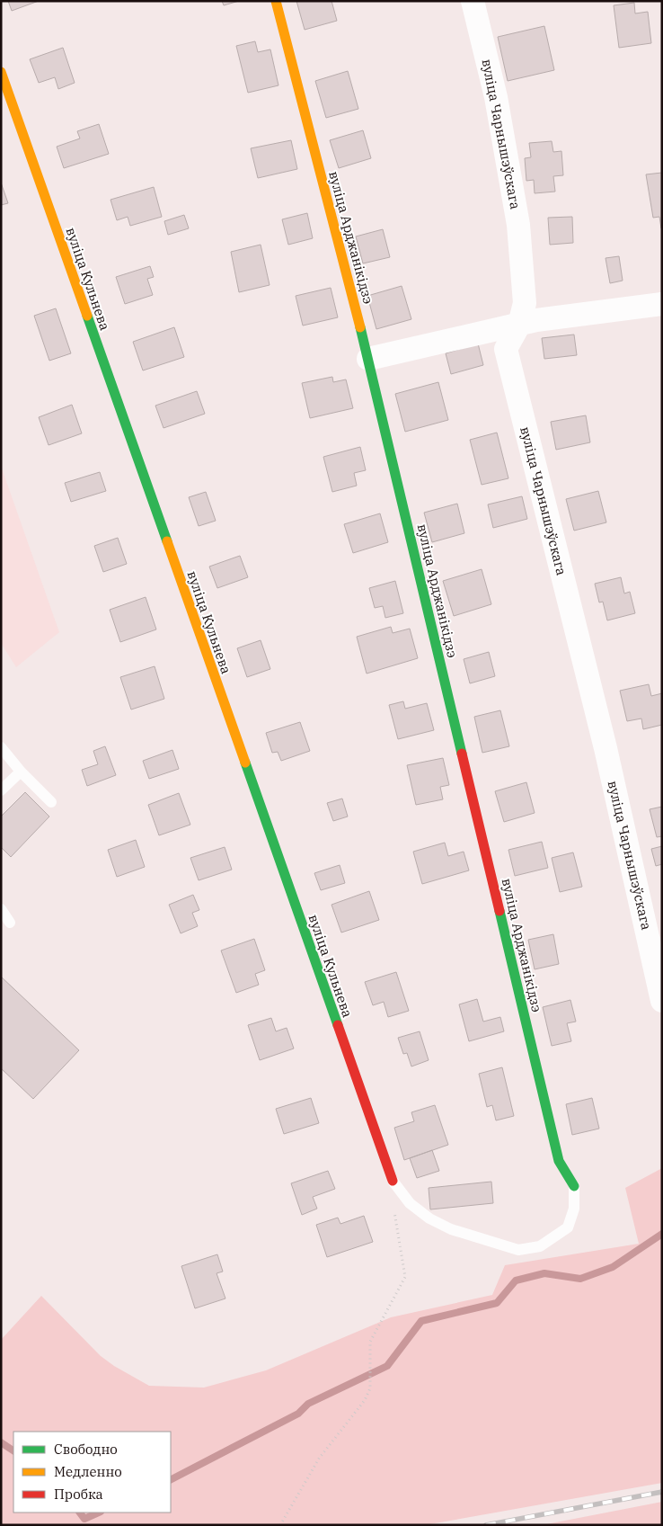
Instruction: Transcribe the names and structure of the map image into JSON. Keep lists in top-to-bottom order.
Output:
{
  "streets": {
    "street": ["вуліца Чарнышэўскага", "вуліца Арджанікідзэ", "вуліца Кульнева"]
  },
  "legend": ["Свободно", "Медленно", "Пробка"]
}
